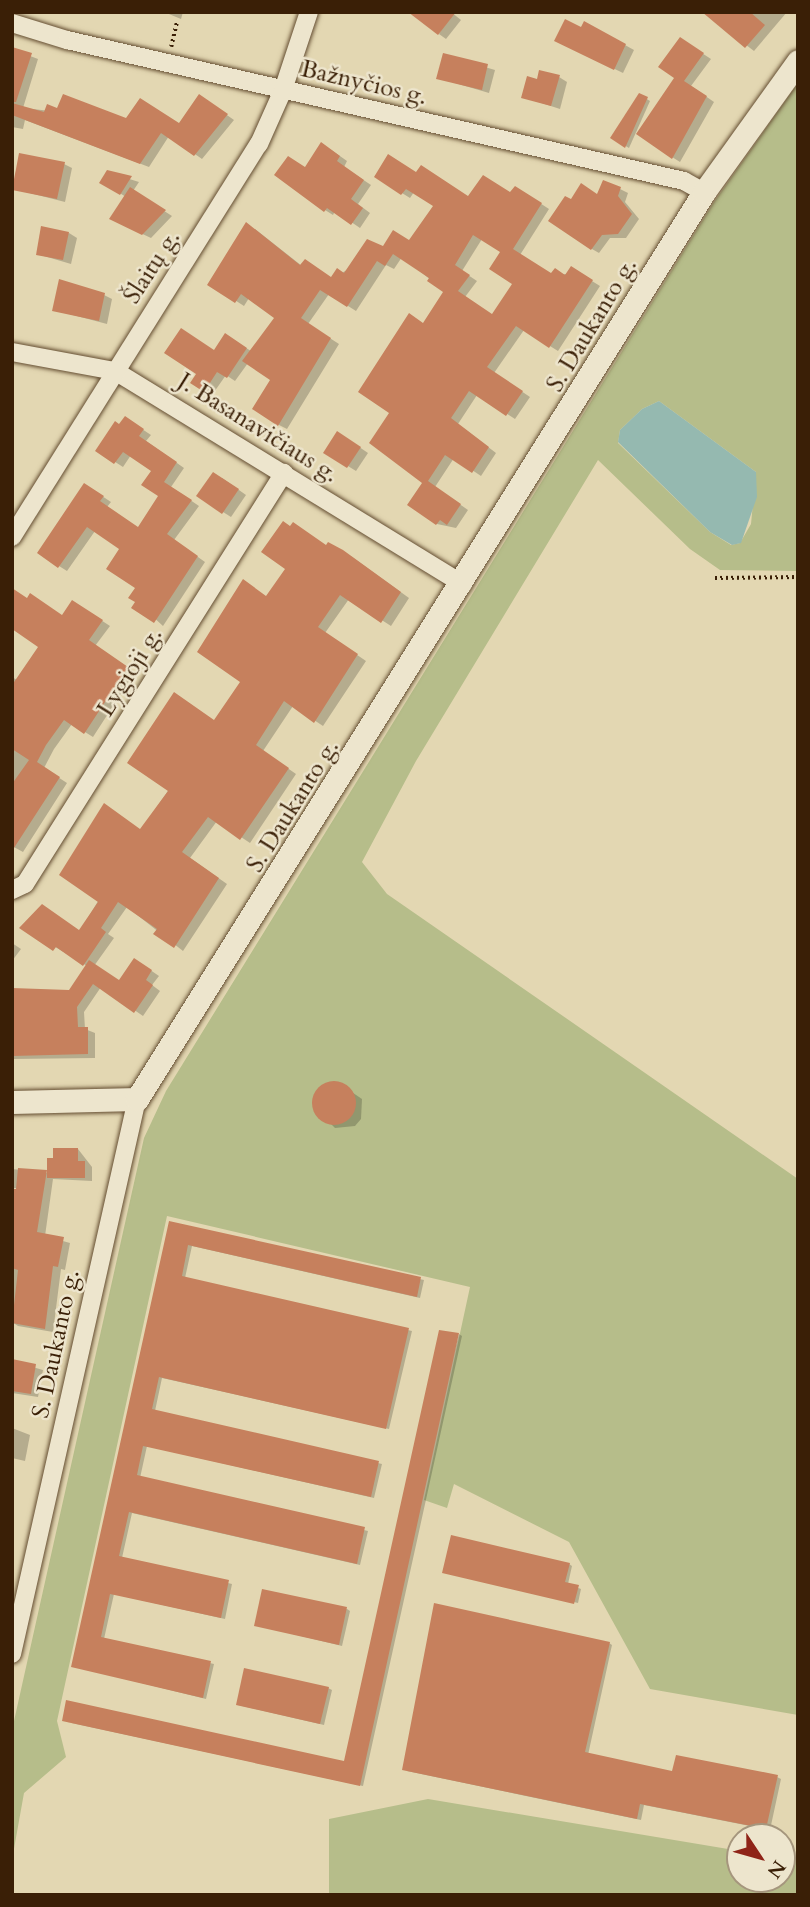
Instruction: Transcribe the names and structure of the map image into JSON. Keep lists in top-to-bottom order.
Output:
{
  "streets": {
    "street": [
      "Bažnyčios g.",
      "Šlaitų g.",
      "S. Daukanto g.",
      "J. Basanavičiaus g.",
      "Lygioji g."
    ]
  },
  "crossings": [
    ["Bažnyčios g.", "Šlaitų g."],
    ["Bažnyčios g.", "S. Daukanto g."],
    ["Šlaitų g.", "J. Basanavičiaus g."],
    ["S. Daukanto g.", "J. Basanavičiaus g."],
    ["J. Basanavičiaus g.", "Lygioji g."]
  ],
  "north": "bottom right"
}
